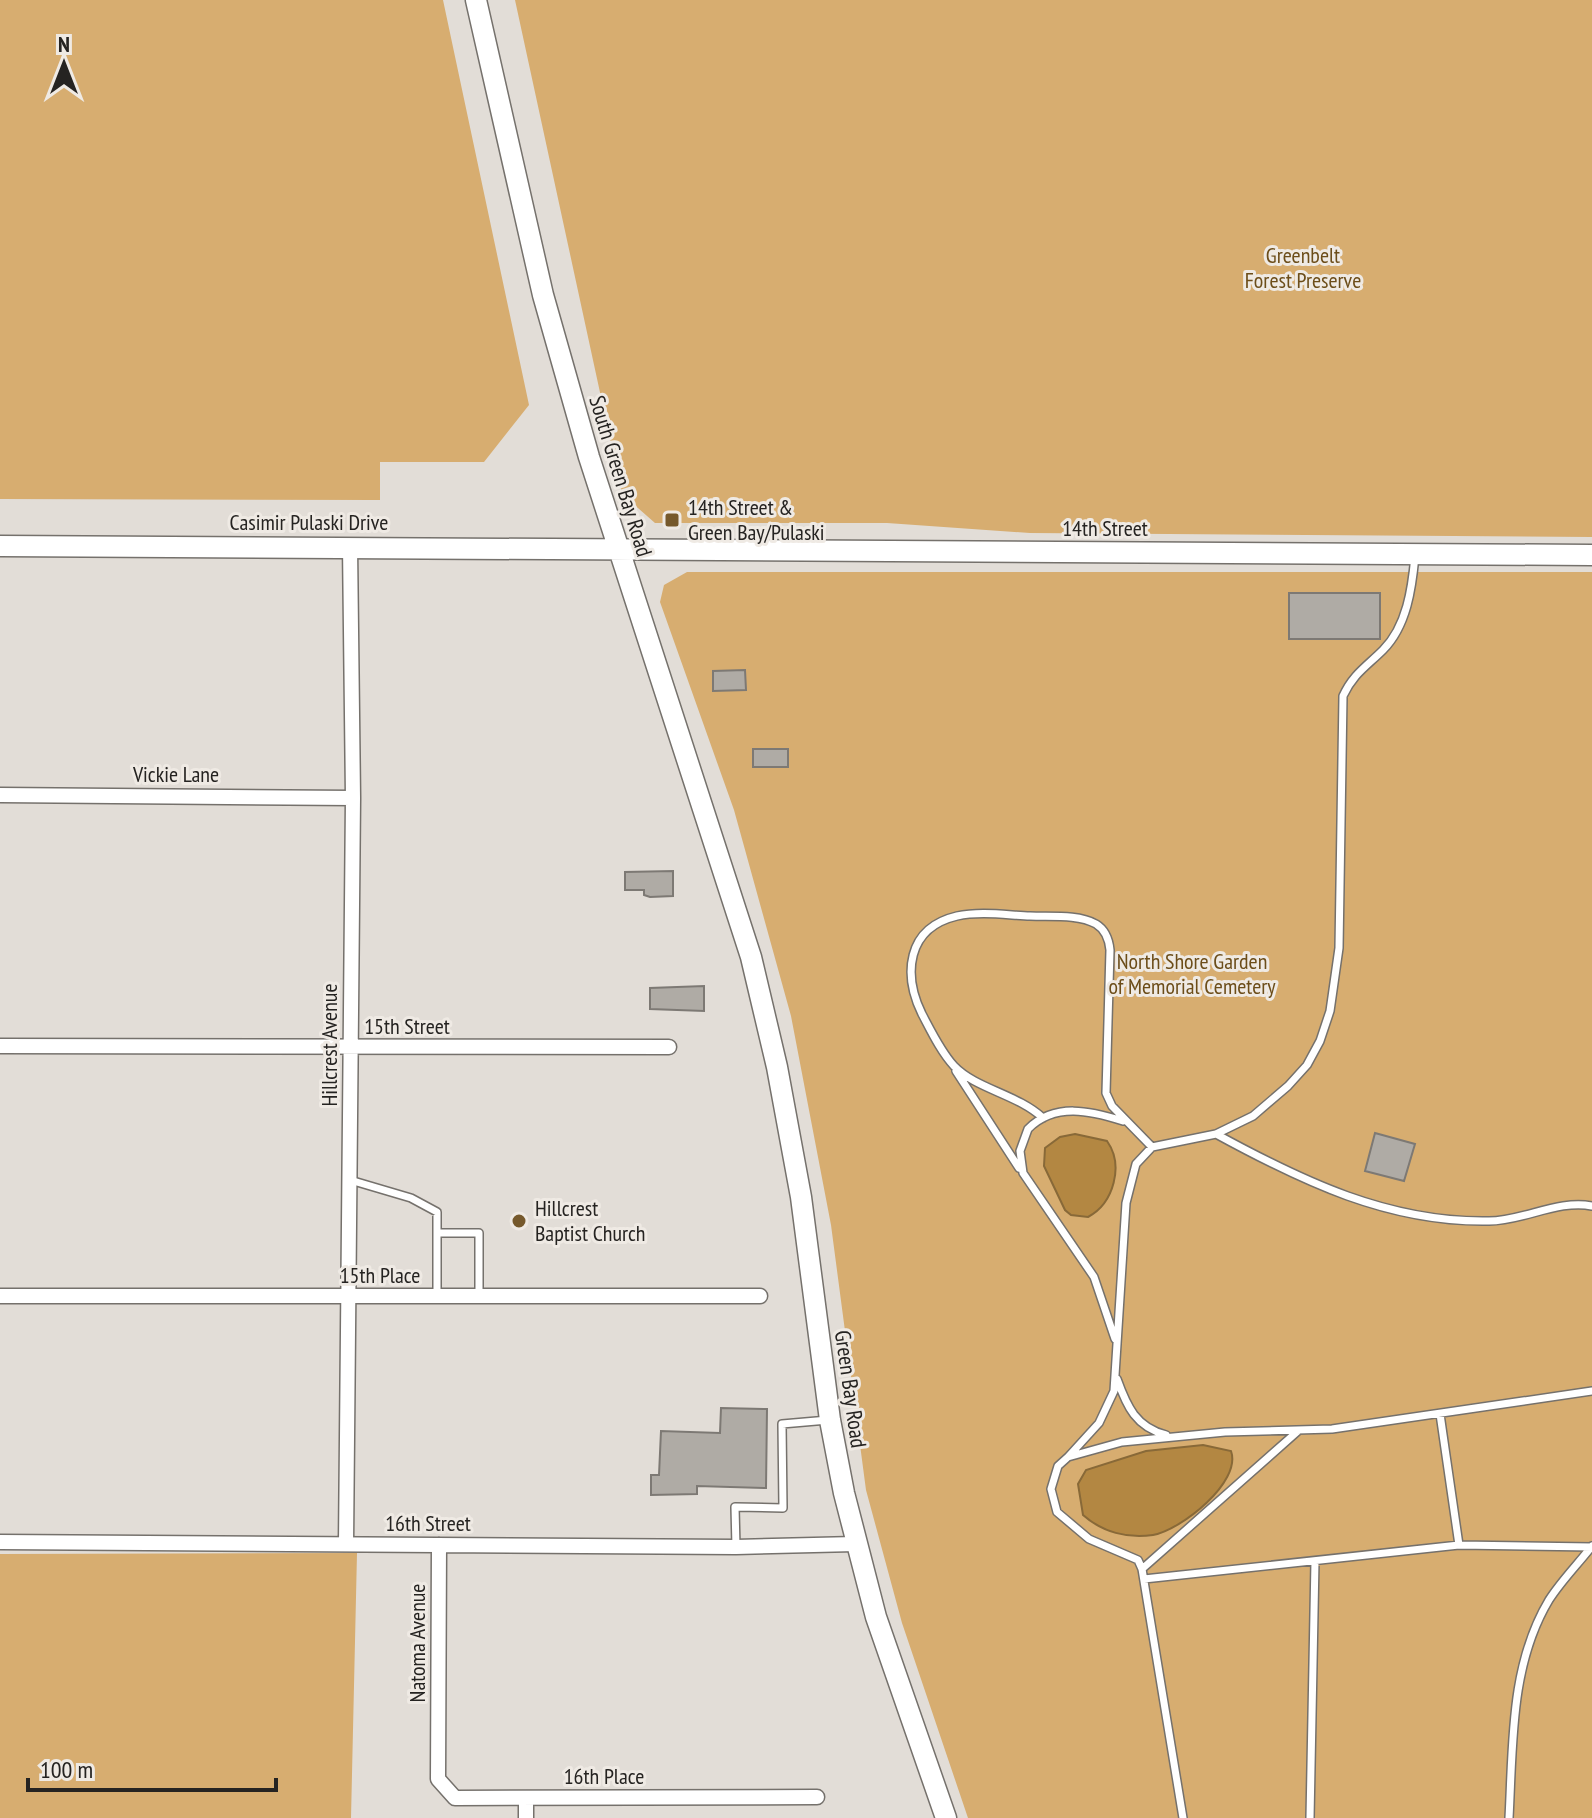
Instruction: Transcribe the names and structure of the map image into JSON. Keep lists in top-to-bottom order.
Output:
{
  "streets": {
    "main road": [
      "South Green Bay Road",
      "Casimir Pulaski Drive",
      "14th Street",
      "Green Bay Road"
    ],
    "street": [
      "Vickie Lane",
      "15th Street",
      "Hillcrest Avenue",
      "15th Place",
      "16th Street",
      "Natoma Avenue",
      "16th Place"
    ]
  },
  "crossings": [
    ["South Green Bay Road", "Casimir Pulaski Drive"],
    ["South Green Bay Road", "14th Street"],
    ["South Green Bay Road", "Green Bay Road"],
    ["Casimir Pulaski Drive", "14th Street"],
    ["Casimir Pulaski Drive", "Hillcrest Avenue"],
    ["Vickie Lane", "Hillcrest Avenue"],
    ["15th Street", "Hillcrest Avenue"],
    ["Hillcrest Avenue", "15th Place"],
    ["Hillcrest Avenue", "16th Street"],
    ["Green Bay Road", "16th Street"],
    ["16th Street", "Natoma Avenue"],
    ["Natoma Avenue", "16th Place"]
  ],
  "parks": ["Greenbelt Forest Preserve", "North Shore Garden of Memorial Cemetery"],
  "places": {
    "transit": ["14th Street & Green Bay/Pulaski"],
    "other": ["Hillcrest Baptist Church"]
  },
  "scale_bar": "100 m",
  "north": "top"
}
